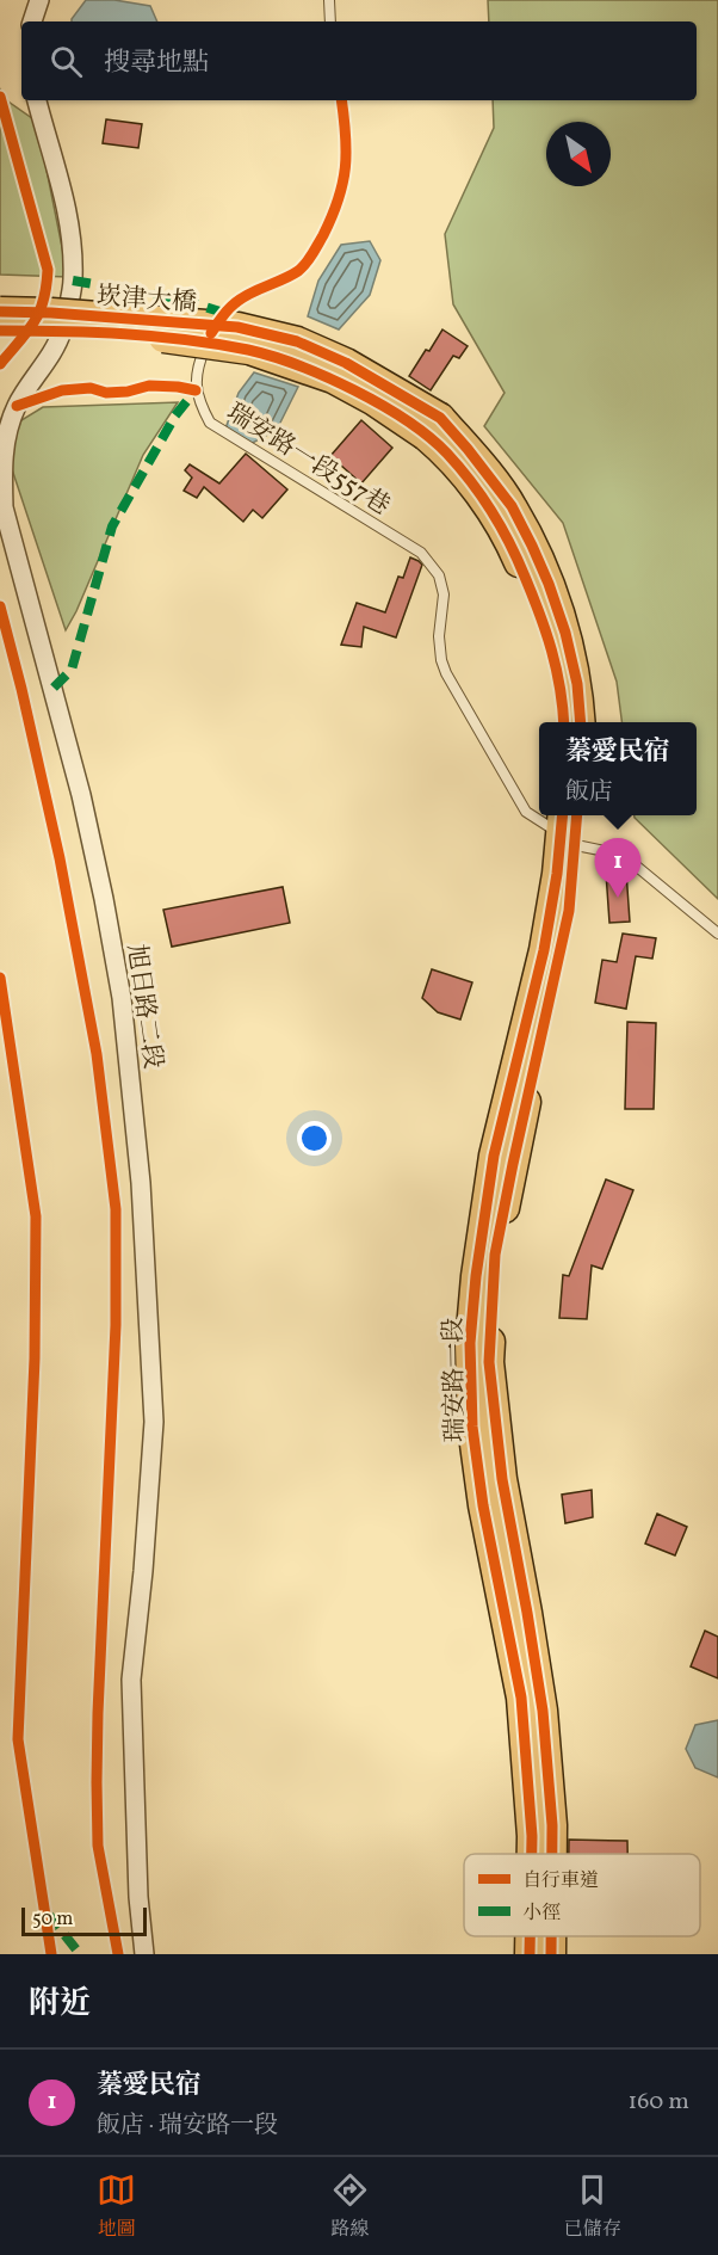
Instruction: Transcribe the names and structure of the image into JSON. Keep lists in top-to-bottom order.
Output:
{
  "streets": {
    "main road": ["崁津大橋", "瑞安路一段"],
    "street": ["旭日路二段"],
    "lane": ["瑞安路一段557巷"]
  },
  "crossings": [
    ["瑞安路一段557巷", "瑞安路一段"]
  ],
  "legend": ["自行車道", "小徑"],
  "scale_bar": "50 m",
  "north": "bottom right",
  "page": {
    "search": "搜尋地點",
    "popup": ["蓁愛民宿", "飯店"],
    "pins": "1",
    "scale": "50 m",
    "heading": "附近",
    "list": [
      {
        "mark": "1",
        "name": "蓁愛民宿",
        "note": "飯店 · 瑞安路一段",
        "value": "160 m"
      }
    ],
    "nav": ["地圖", "路線", "已儲存"]
  }
}
